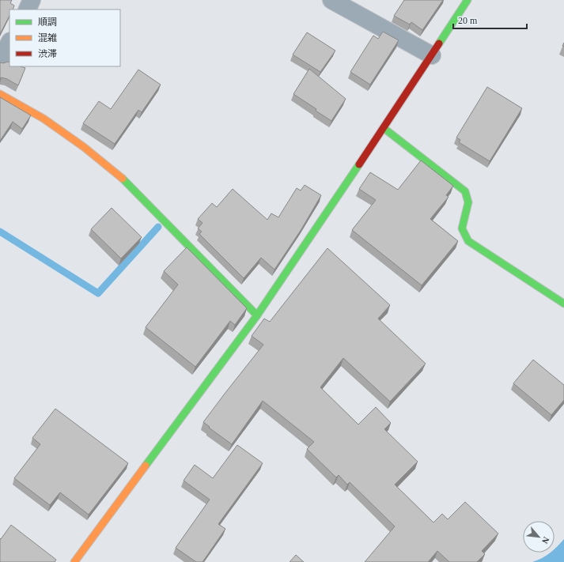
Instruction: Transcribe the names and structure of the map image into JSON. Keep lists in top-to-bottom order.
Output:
{
  "legend": ["順調", "混雑", "渋滞"],
  "scale_bar": "20 m",
  "north": "bottom right"
}
